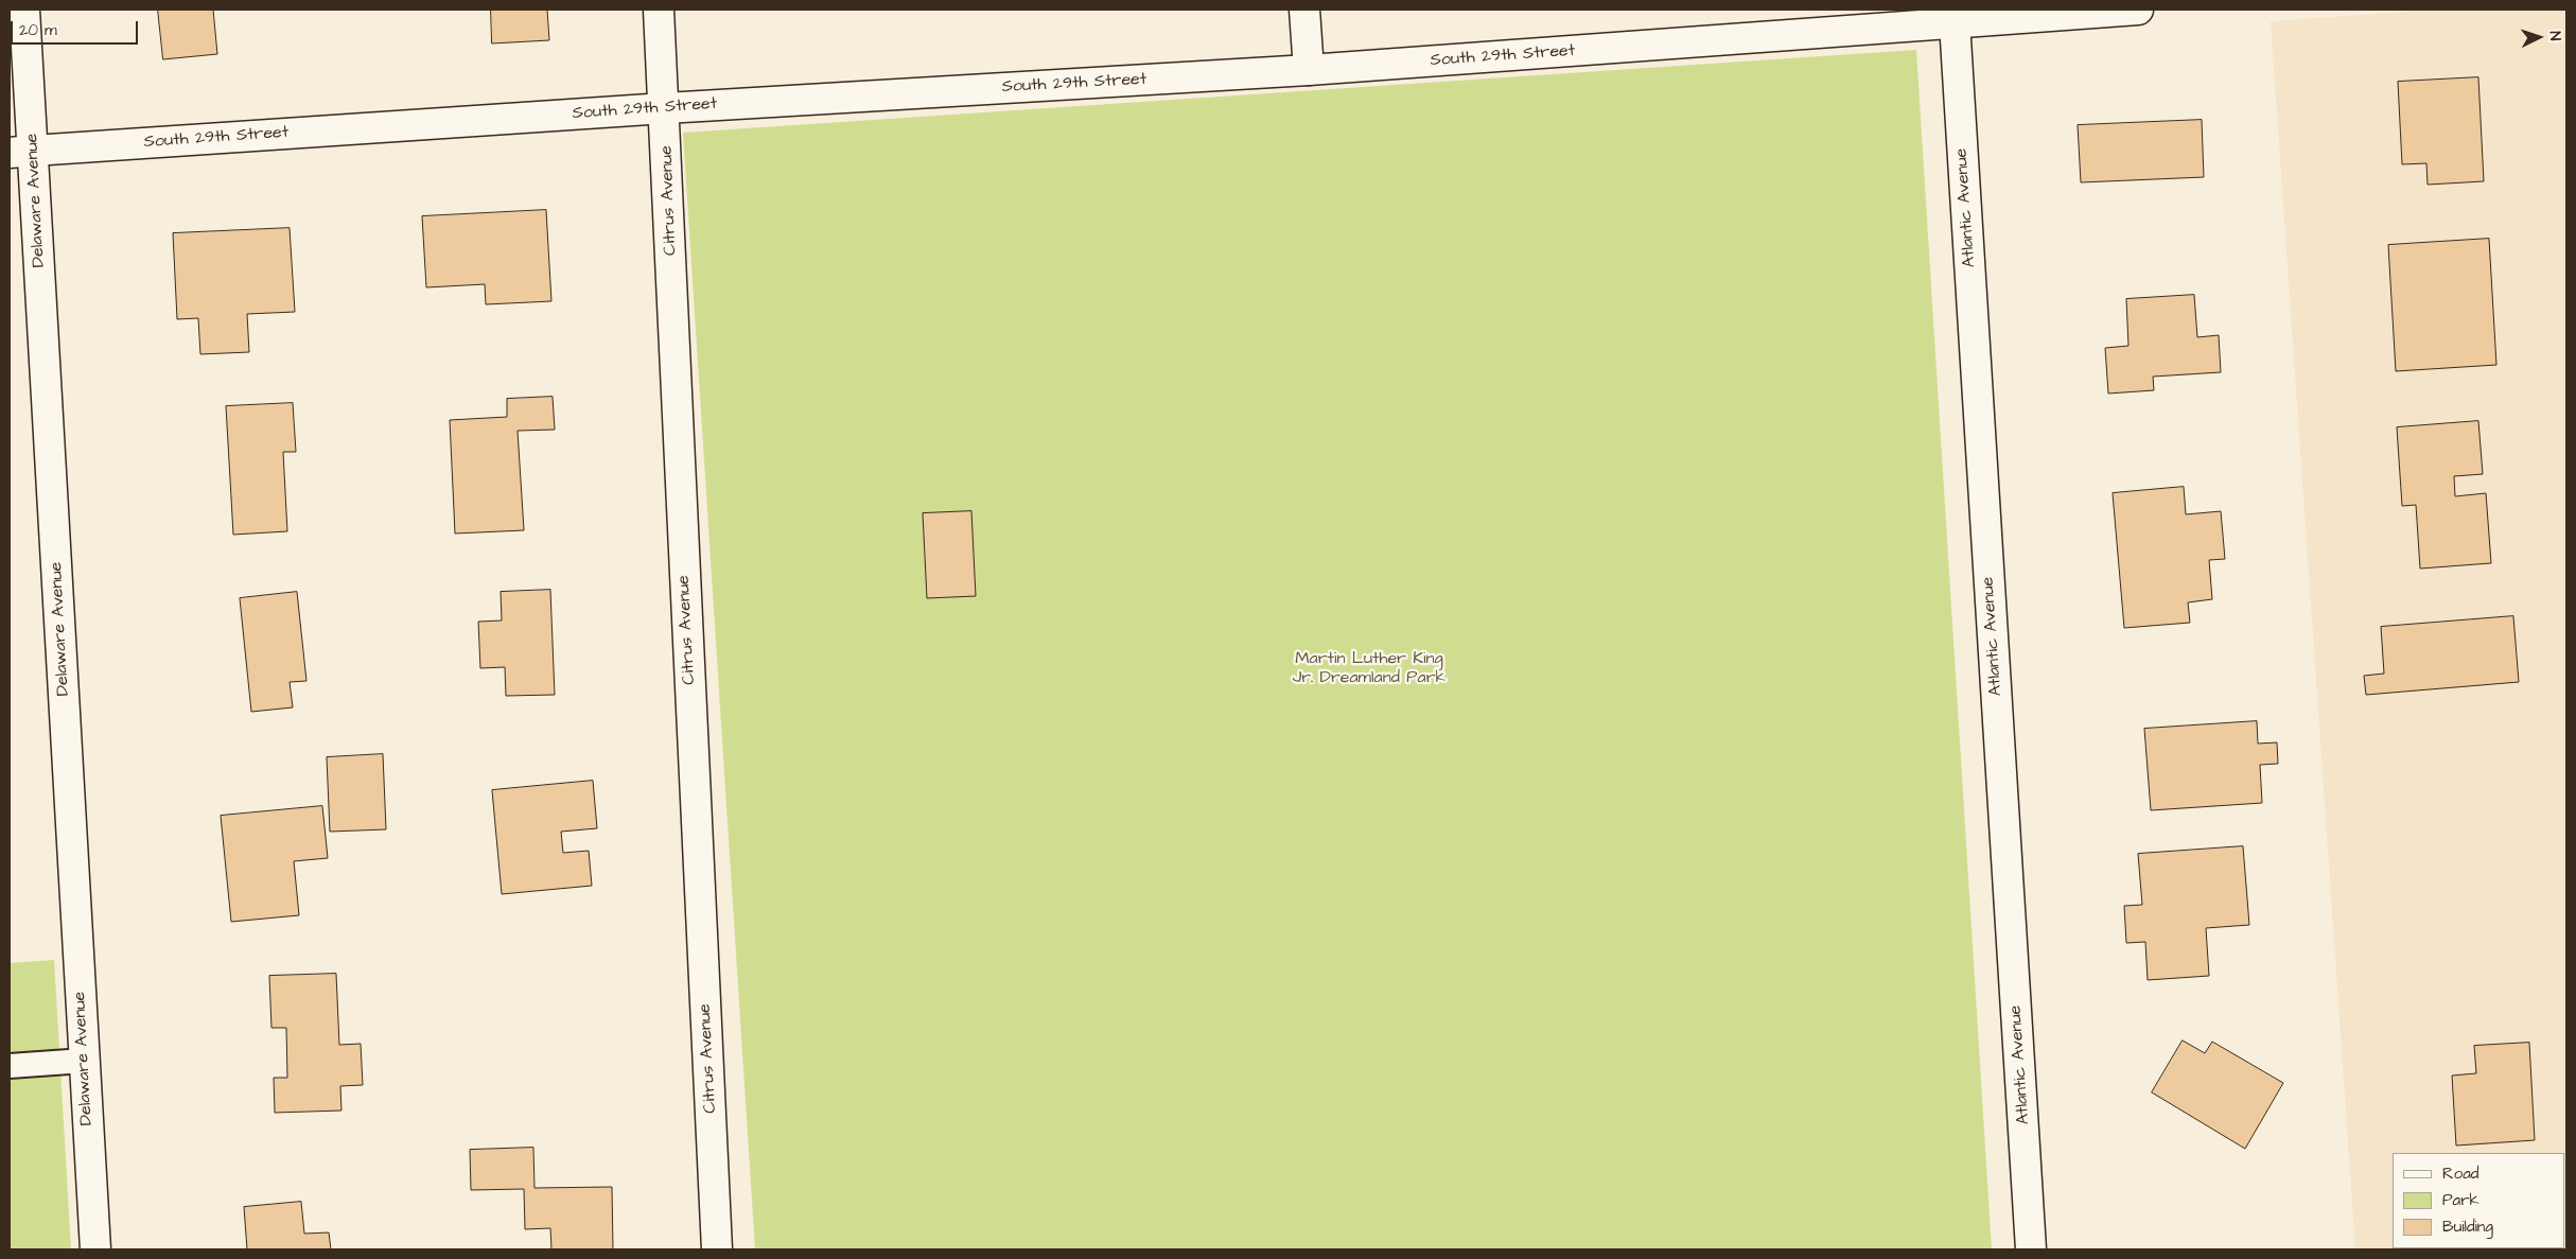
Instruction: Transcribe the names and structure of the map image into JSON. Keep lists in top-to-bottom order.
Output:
{
  "streets": {
    "street": [
      "South 29th Street",
      "Delaware Avenue",
      "Citrus Avenue",
      "Atlantic Avenue"
    ]
  },
  "crossings": [
    ["South 29th Street", "Delaware Avenue"],
    ["South 29th Street", "Citrus Avenue"],
    ["South 29th Street", "Atlantic Avenue"]
  ],
  "parks": ["Martin Luther King Jr. Dreamland Park"],
  "legend": ["Road", "Park", "Building"],
  "scale_bar": "20 m",
  "north": "right"
}
